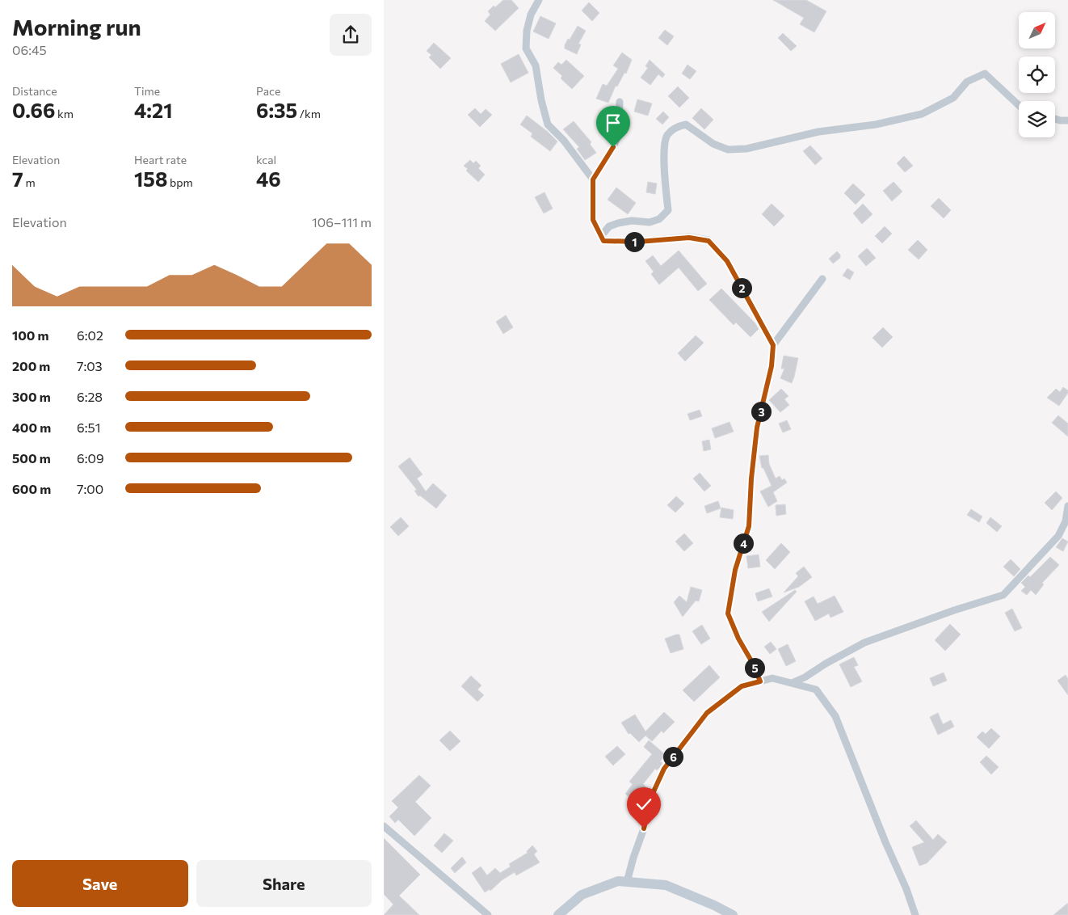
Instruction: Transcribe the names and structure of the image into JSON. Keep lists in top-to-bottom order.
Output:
{
  "north": "top right",
  "page": {
    "heading": ["Morning run", "06:45"],
    "stats": [
      ["Distance", "0.66 km"],
      ["Time", "4:21"],
      ["Pace", "6:35 /km"],
      ["Elevation", "7 m"],
      ["Heart rate", "158 bpm"],
      ["kcal", "46"]
    ],
    "chart": ["Elevation", "106–111 m"],
    "pins": [
      "1",
      "2",
      "3",
      "4",
      "5",
      "6"
    ],
    "list": [
      {
        "name": "100 m",
        "note": "6:02"
      },
      {
        "name": "200 m",
        "note": "7:03"
      },
      {
        "name": "300 m",
        "note": "6:28"
      },
      {
        "name": "400 m",
        "note": "6:51"
      },
      {
        "name": "500 m",
        "note": "6:09"
      },
      {
        "name": "600 m",
        "note": "7:00"
      }
    ],
    "buttons": ["Save", "Share"]
  }
}
